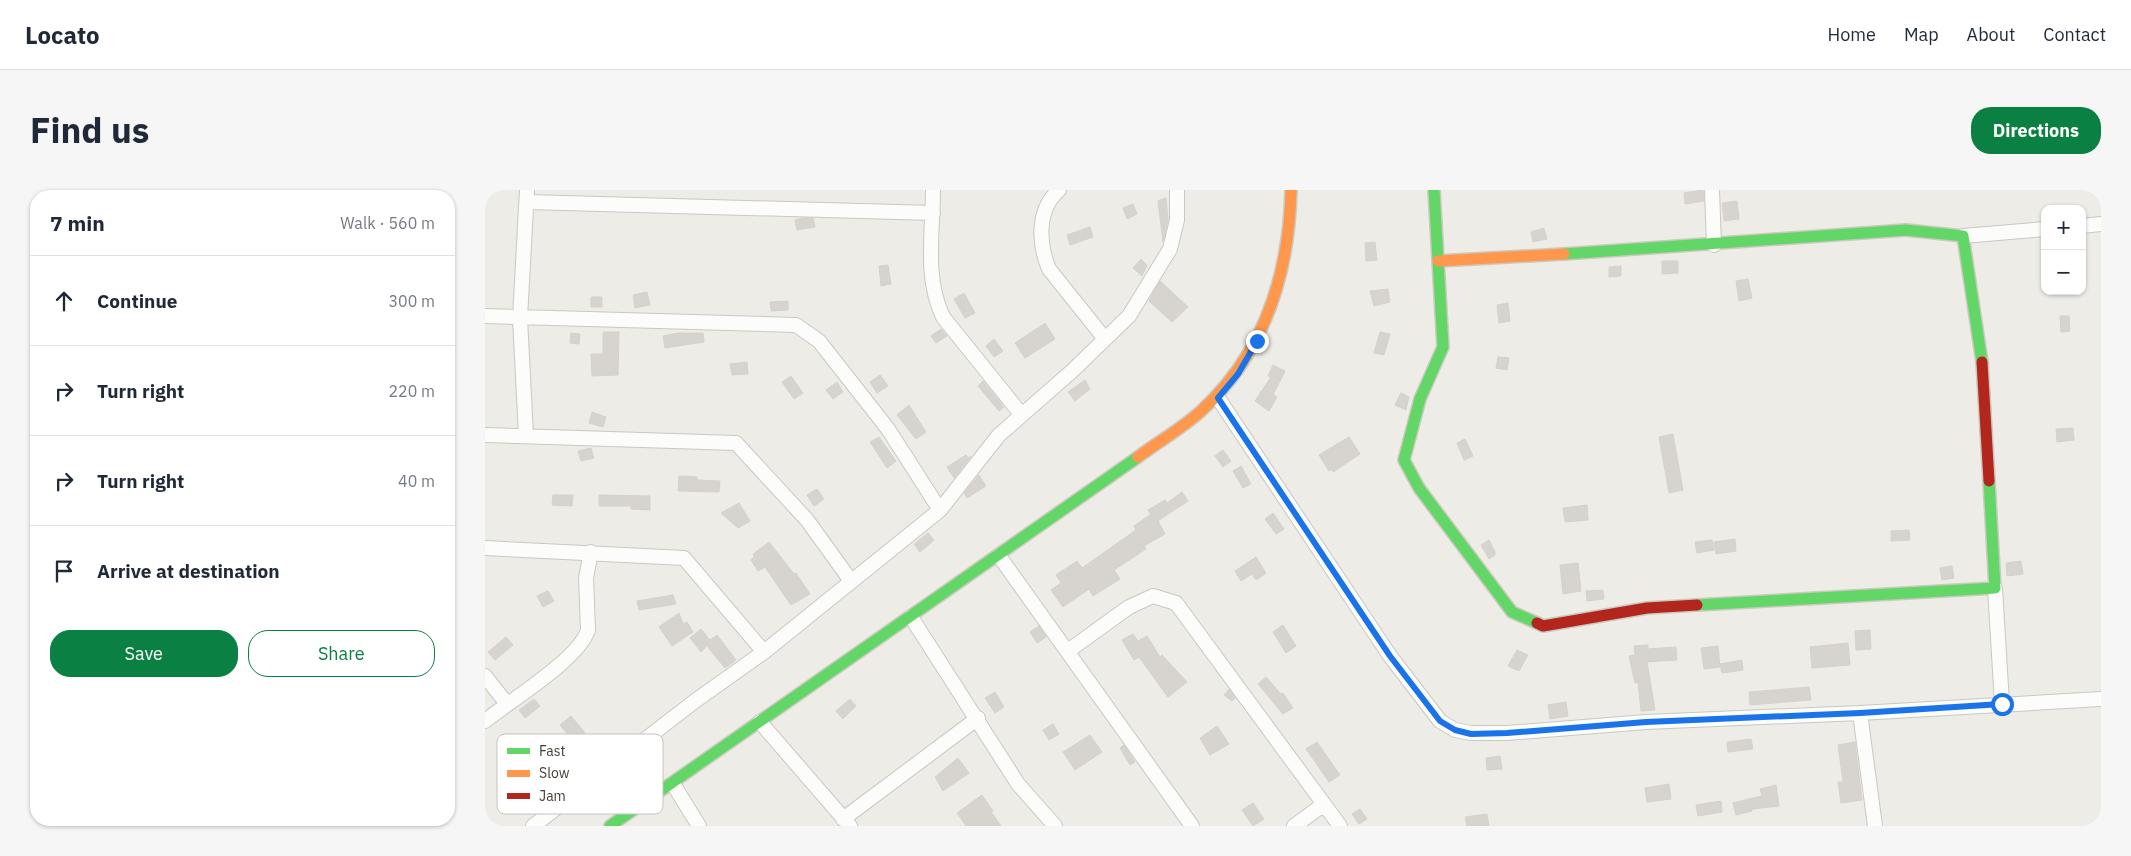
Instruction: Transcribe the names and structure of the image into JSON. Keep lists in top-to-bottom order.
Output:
{
  "legend": ["Fast", "Slow", "Jam"],
  "page": {
    "header": "Locato",
    "nav": [
      "Home",
      "Map",
      "About",
      "Contact"
    ],
    "title": "Find us",
    "buttons": [
      "Directions",
      ["Save", "Share"]
    ],
    "heading": ["7 min", "Walk · 560 m"],
    "map_buttons": ["+", "−"],
    "list": [
      ["Continue", "300 m"],
      ["Turn right", "220 m"],
      ["Turn right", "40 m"],
      "Arrive at destination"
    ]
  }
}
